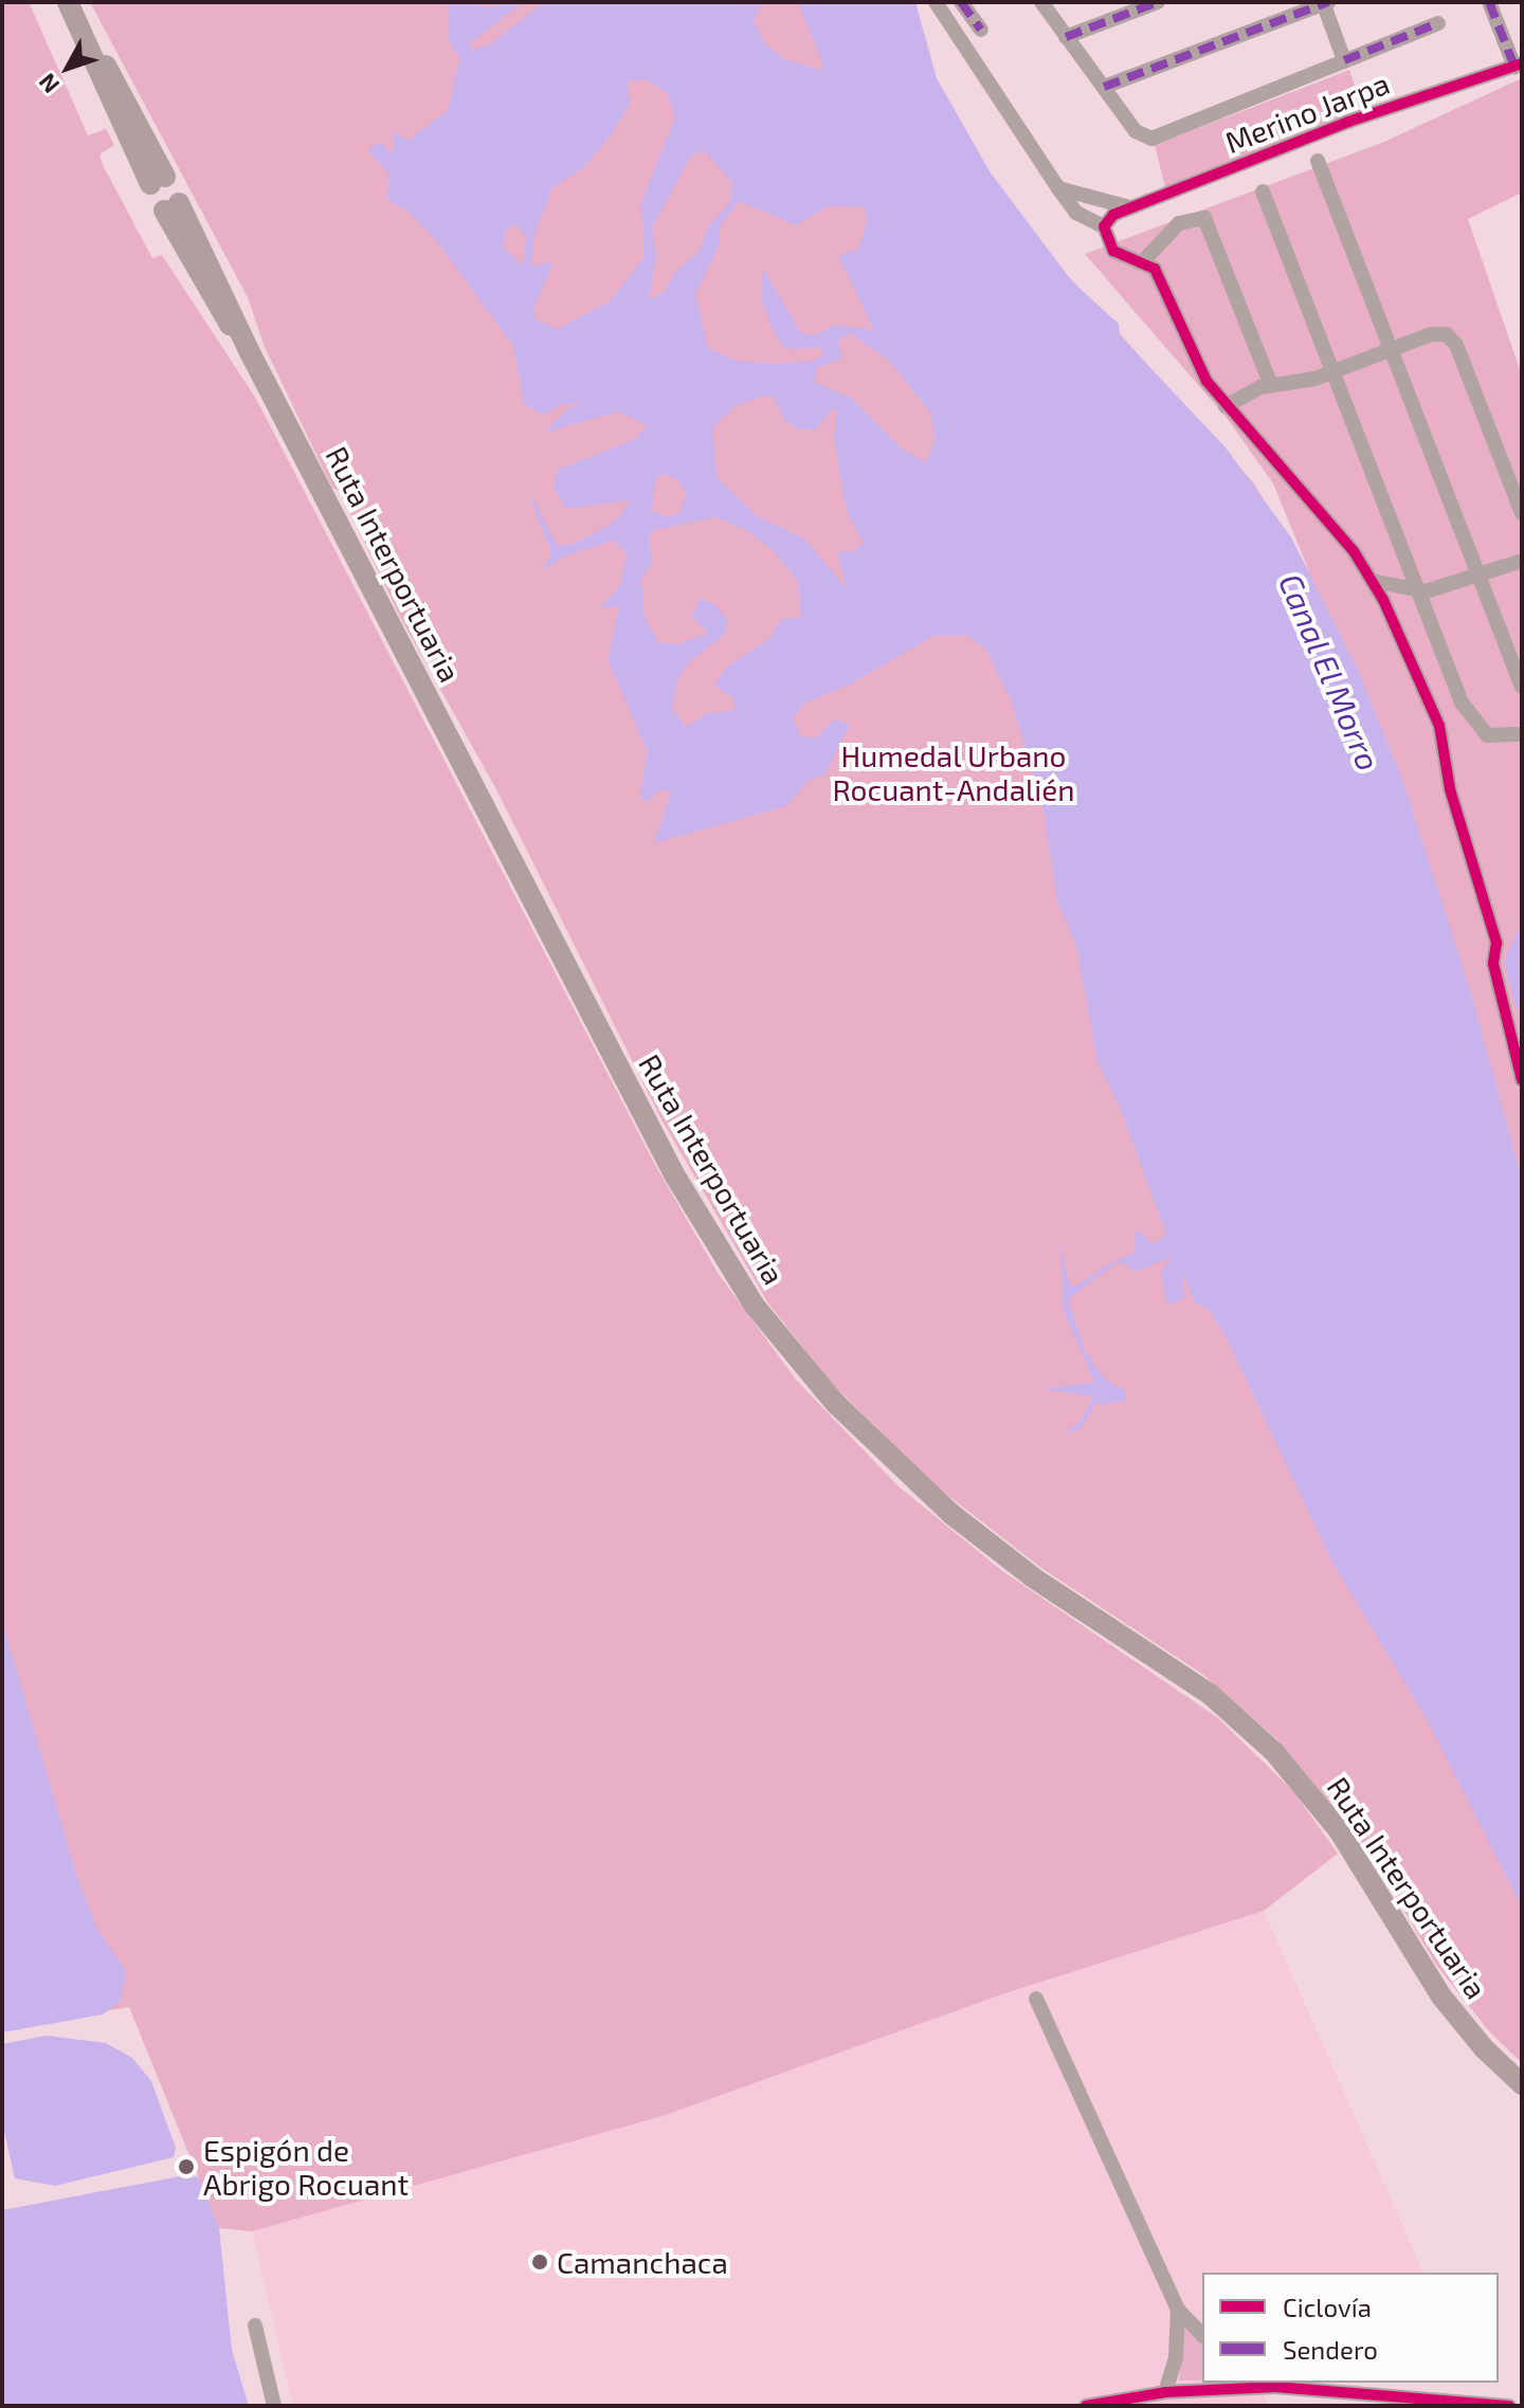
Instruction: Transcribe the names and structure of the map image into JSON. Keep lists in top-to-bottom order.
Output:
{
  "streets": {
    "highway": ["Ruta Interportuaria"],
    "street": ["Merino Jarpa"]
  },
  "water": ["Canal El Morro"],
  "parks": ["Humedal Urbano Rocuant-Andalién"],
  "places": ["Espigón de Abrigo Rocuant", "Camanchaca"],
  "legend": ["Ciclovía", "Sendero"],
  "north": "bottom left"
}
